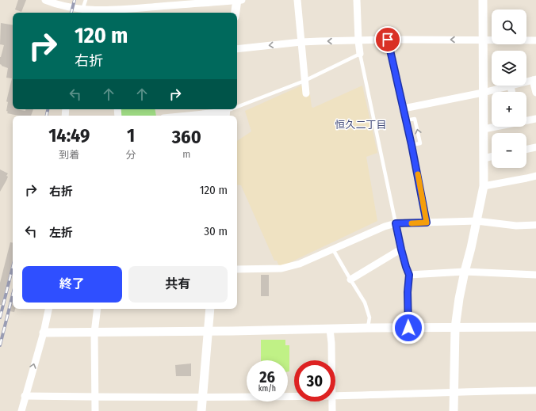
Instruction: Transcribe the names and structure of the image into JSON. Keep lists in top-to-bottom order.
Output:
{
  "districts": ["恒久二丁目"],
  "page": {
    "map_buttons": ["+", "−"],
    "turn": ["120 m", "右折"],
    "eta": [
      "14:49",
      "到着",
      "1",
      "分",
      "360",
      "m"
    ],
    "list": [
      {
        "name": "右折",
        "value": "120 m"
      },
      {
        "name": "左折",
        "value": "30 m"
      }
    ],
    "buttons": ["終了", "共有"],
    "speed": "26 km/h",
    "limit": "30"
  }
}
